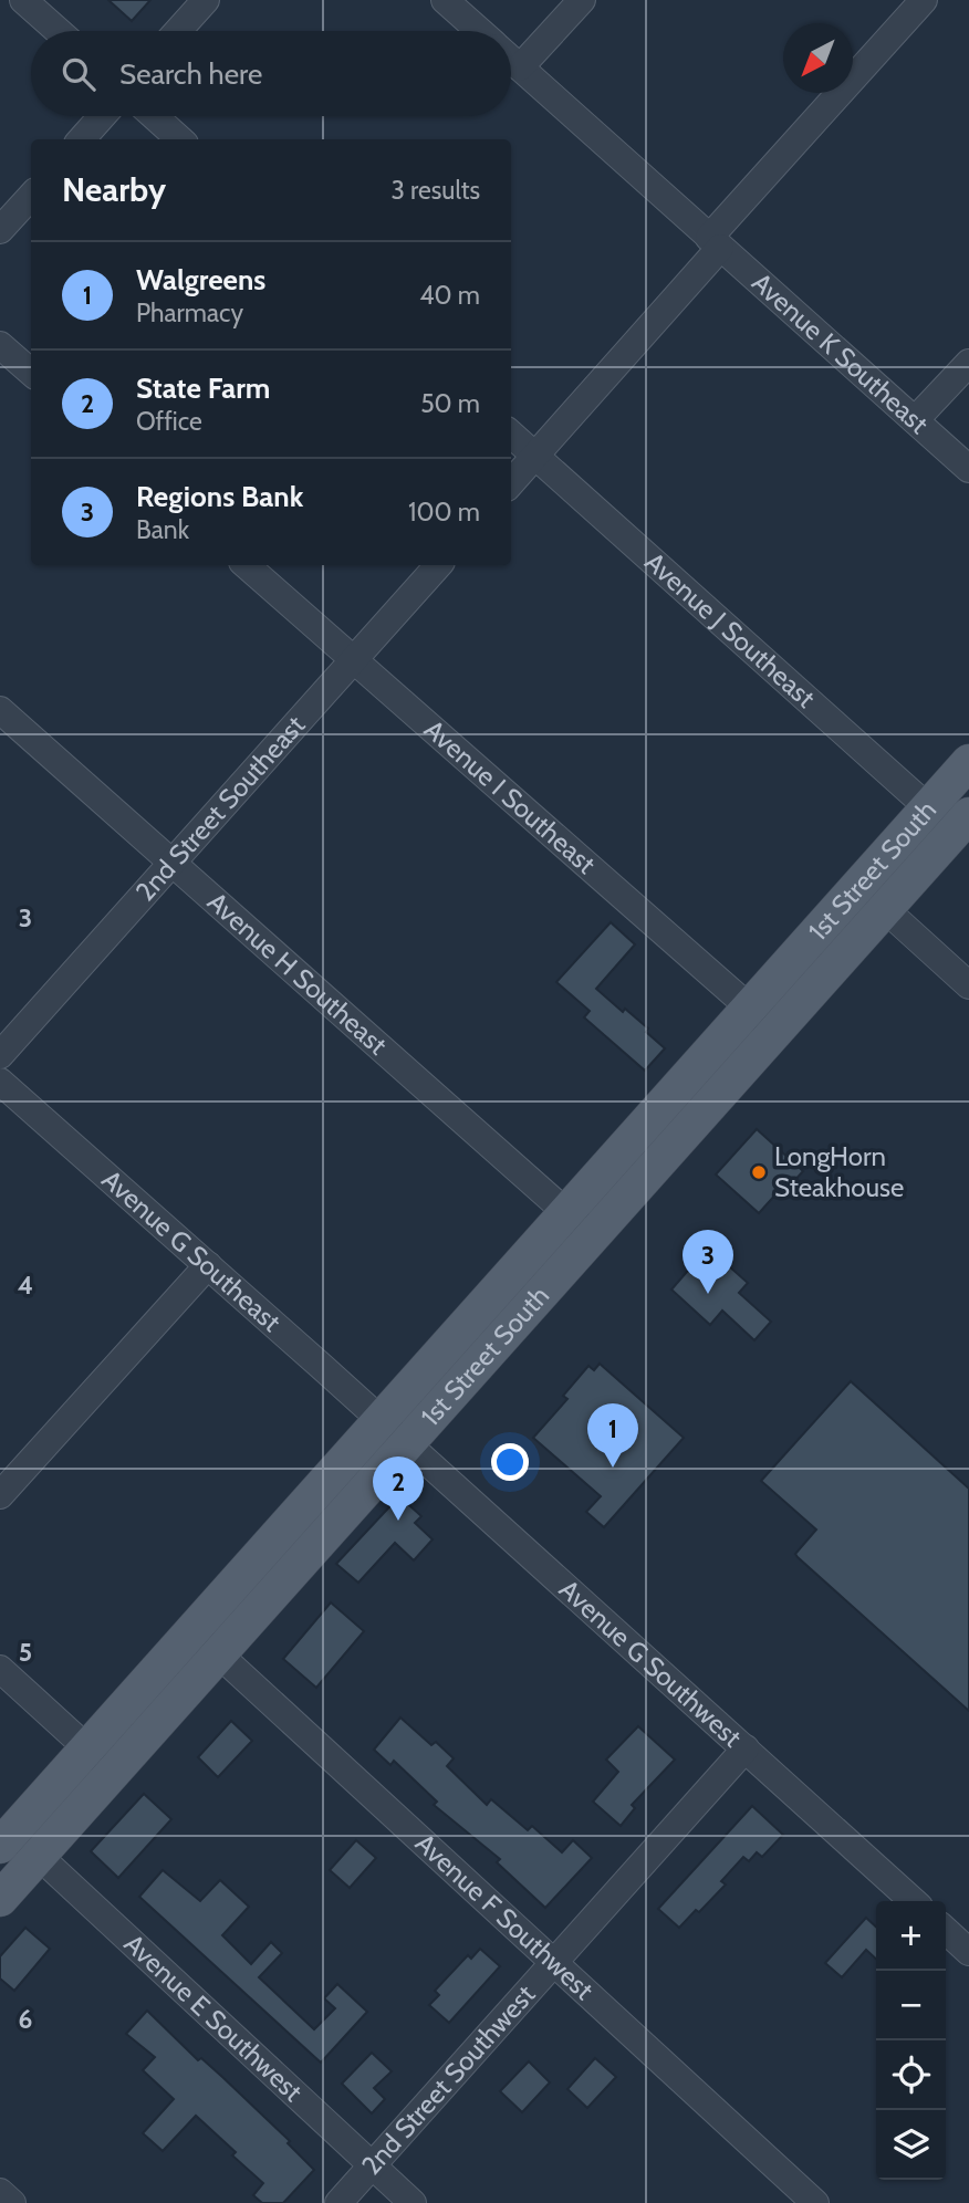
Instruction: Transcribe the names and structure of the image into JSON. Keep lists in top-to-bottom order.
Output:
{
  "streets": {
    "main road": ["1st Street South"],
    "street": [
      "Avenue K Southeast",
      "Avenue J Southeast",
      "Avenue I Southeast",
      "2nd Street Southeast",
      "Avenue H Southeast",
      "Avenue G Southeast",
      "Avenue G Southwest",
      "Avenue F Southwest",
      "Avenue E Southwest",
      "2nd Street Southwest"
    ]
  },
  "crossings": [
    ["Avenue J Southeast", "1st Street South"],
    ["Avenue I Southeast", "2nd Street Southeast"],
    ["Avenue I Southeast", "1st Street South"],
    ["2nd Street Southeast", "Avenue H Southeast"],
    ["1st Street South", "Avenue H Southeast"],
    ["1st Street South", "Avenue G Southeast"],
    ["1st Street South", "Avenue G Southwest"],
    ["1st Street South", "Avenue F Southwest"],
    ["1st Street South", "Avenue E Southwest"],
    ["Avenue G Southeast", "Avenue G Southwest"],
    ["Avenue G Southwest", "2nd Street Southwest"],
    ["Avenue F Southwest", "2nd Street Southwest"],
    ["Avenue E Southwest", "2nd Street Southwest"]
  ],
  "places": ["LongHorn Steakhouse"],
  "north": "bottom left",
  "page": {
    "search": "Search here",
    "heading": ["Nearby", "3 results"],
    "list": [
      {
        "mark": "1",
        "name": "Walgreens",
        "note": "Pharmacy",
        "value": "40 m"
      },
      {
        "mark": "2",
        "name": "State Farm",
        "note": "Office",
        "value": "50 m"
      },
      {
        "mark": "3",
        "name": "Regions Bank",
        "note": "Bank",
        "value": "100 m"
      }
    ],
    "pins": ["3", "1", "2"],
    "map_buttons": ["+", "−"]
  },
  "grid": {
    "rows": [
      "3",
      "4",
      "5",
      "6"
    ]
  }
}
